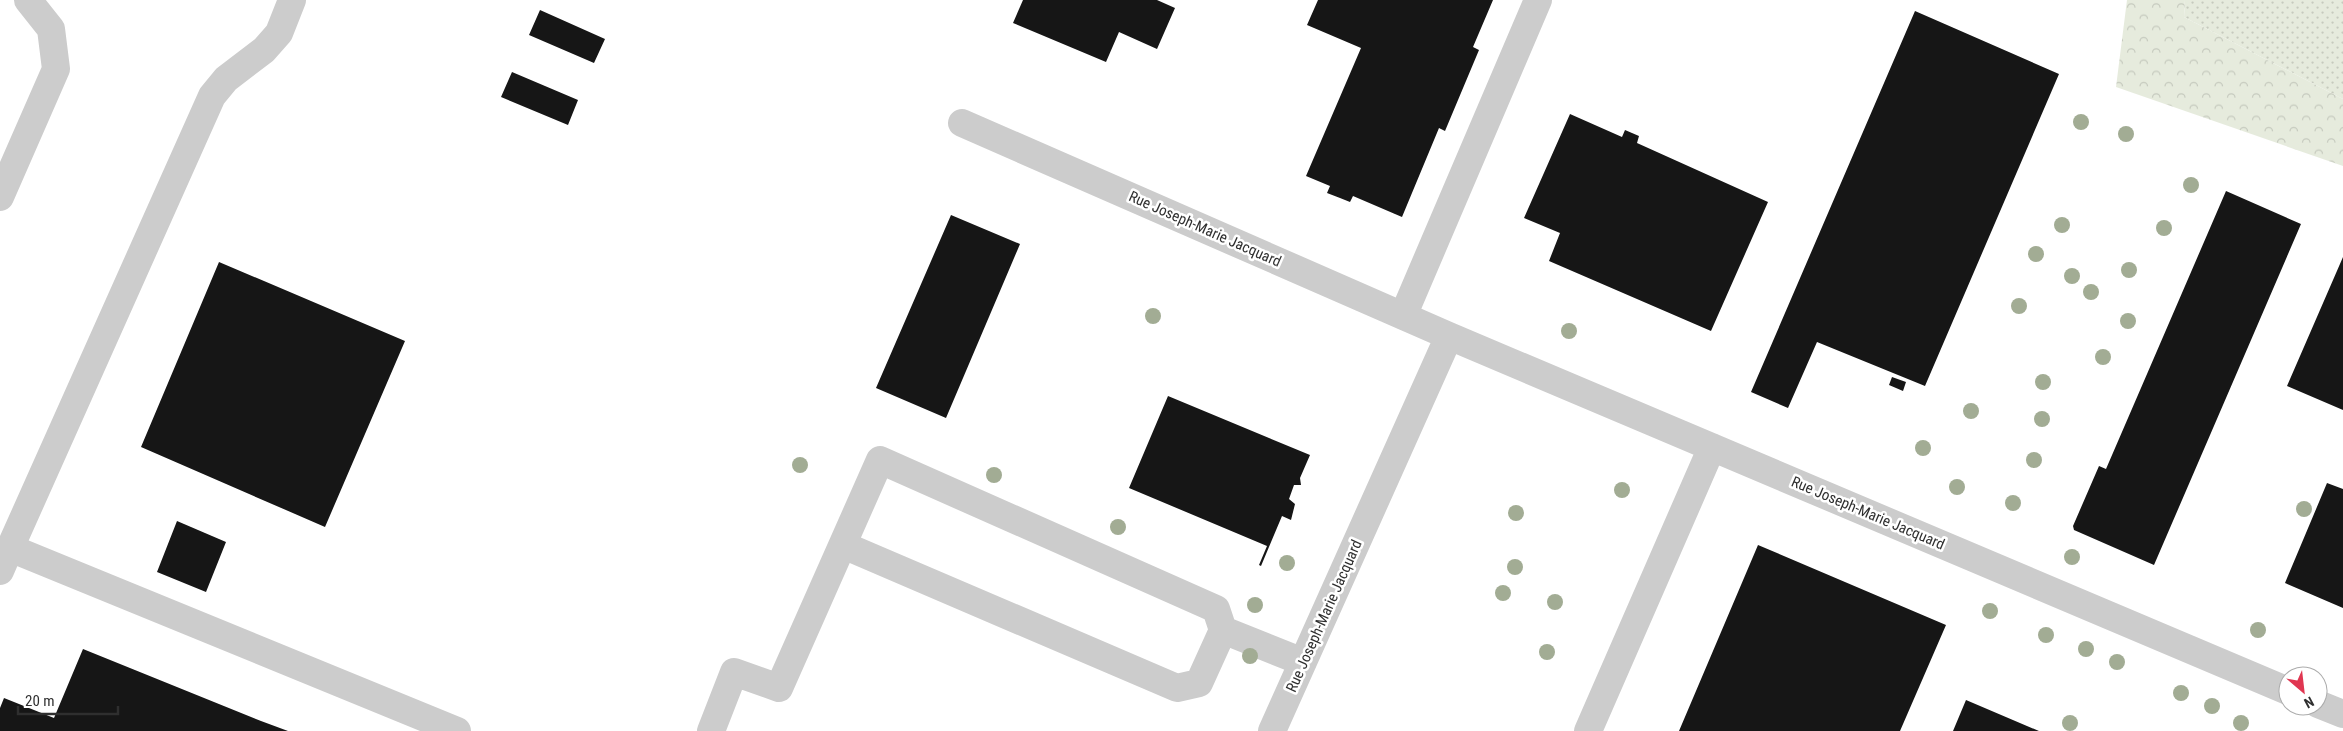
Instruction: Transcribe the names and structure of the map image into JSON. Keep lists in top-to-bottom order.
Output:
{
  "streets": {
    "street": ["Rue Joseph-Marie Jacquard"]
  },
  "scale_bar": "20 m",
  "north": "bottom right"
}
